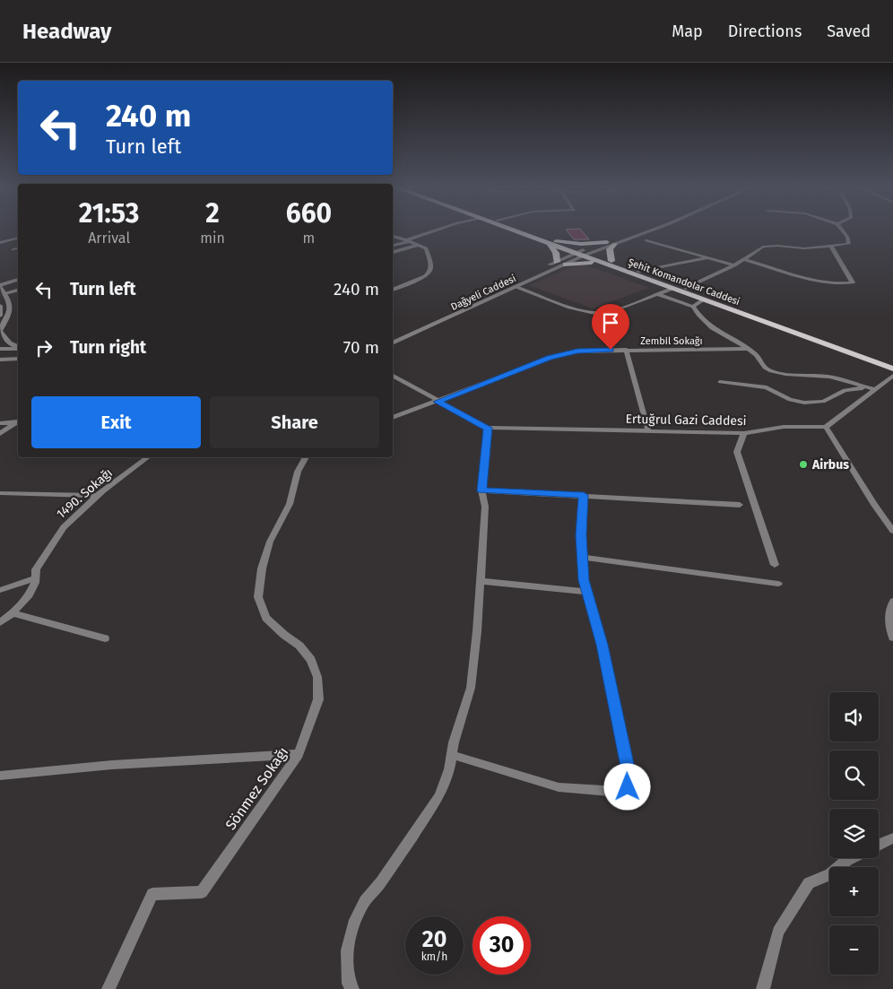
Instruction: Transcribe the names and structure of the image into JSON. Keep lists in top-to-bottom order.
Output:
{
  "streets": {
    "main road": ["Şehit Komandolar Caddesi"],
    "street": [
      "Dağyeli Caddesi",
      "Zembil Sokağı",
      "Ertuğrul Gazi Caddesi",
      "1490. Sokağı",
      "Sönmez Sokağı"
    ]
  },
  "crossings": [
    ["Şehit Komandolar Caddesi", "Dağyeli Caddesi"]
  ],
  "places": ["Airbus"],
  "page": {
    "header": "Headway",
    "nav": ["Map", "Directions", "Saved"],
    "turn": ["240 m", "Turn left"],
    "eta": [
      "21:53",
      "Arrival",
      "2",
      "min",
      "660",
      "m"
    ],
    "list": [
      {
        "name": "Turn left",
        "value": "240 m"
      },
      {
        "name": "Turn right",
        "value": "70 m"
      }
    ],
    "buttons": ["Exit", "Share"],
    "map_buttons": ["+", "−"],
    "speed": "20 km/h",
    "limit": "30"
  }
}
